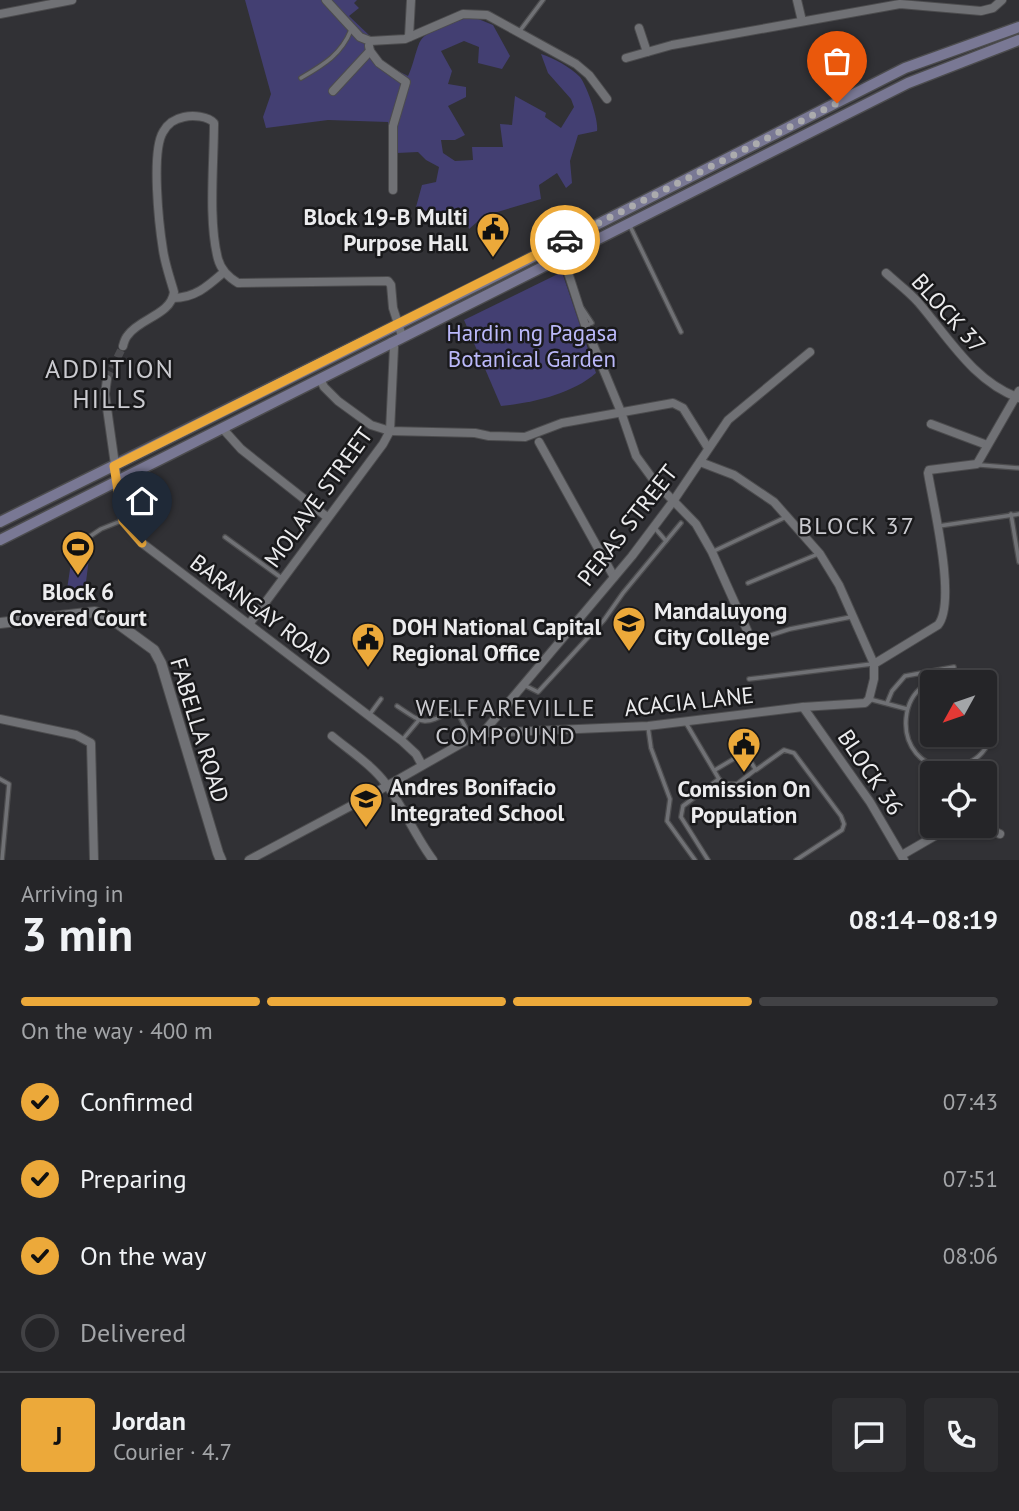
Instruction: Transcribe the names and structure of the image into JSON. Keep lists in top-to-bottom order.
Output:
{
  "streets": {
    "street": [
      "BLOCK 37",
      "MOLAVE STREET",
      "PERAS STREET",
      "BARANGAY ROAD",
      "ACACIA LANE",
      "FABELLA ROAD",
      "BLOCK 36"
    ]
  },
  "crossings": [
    ["MOLAVE STREET", "BARANGAY ROAD"],
    ["PERAS STREET", "ACACIA LANE"],
    ["BARANGAY ROAD", "ACACIA LANE"],
    ["ACACIA LANE", "BLOCK 36"]
  ],
  "districts": ["ADDITION HILLS", "BLOCK 37", "WELFAREVILLE COMPOUND"],
  "parks": ["Hardin ng Pagasa Botanical Garden"],
  "places": {
    "public building": ["Block 19-B Multi Purpose Hall", "DOH National Capital Regional Office", "Comission On Population"],
    "sports": ["Block 6 Covered Court"],
    "school or university": ["Mandaluyong City College", "Andres Bonifacio Integrated School"]
  },
  "north": "bottom left",
  "page": {
    "heading": ["3 min", "Arriving in", "08:14–08:19"],
    "panel": ["Jordan", "Courier · 4.7"],
    "bar": "On the way · 400 m",
    "list": [
      ["Confirmed", "07:43"],
      ["Preparing", "07:51"],
      ["On the way", "08:06"],
      "Delivered"
    ],
    "round": "J"
  }
}
